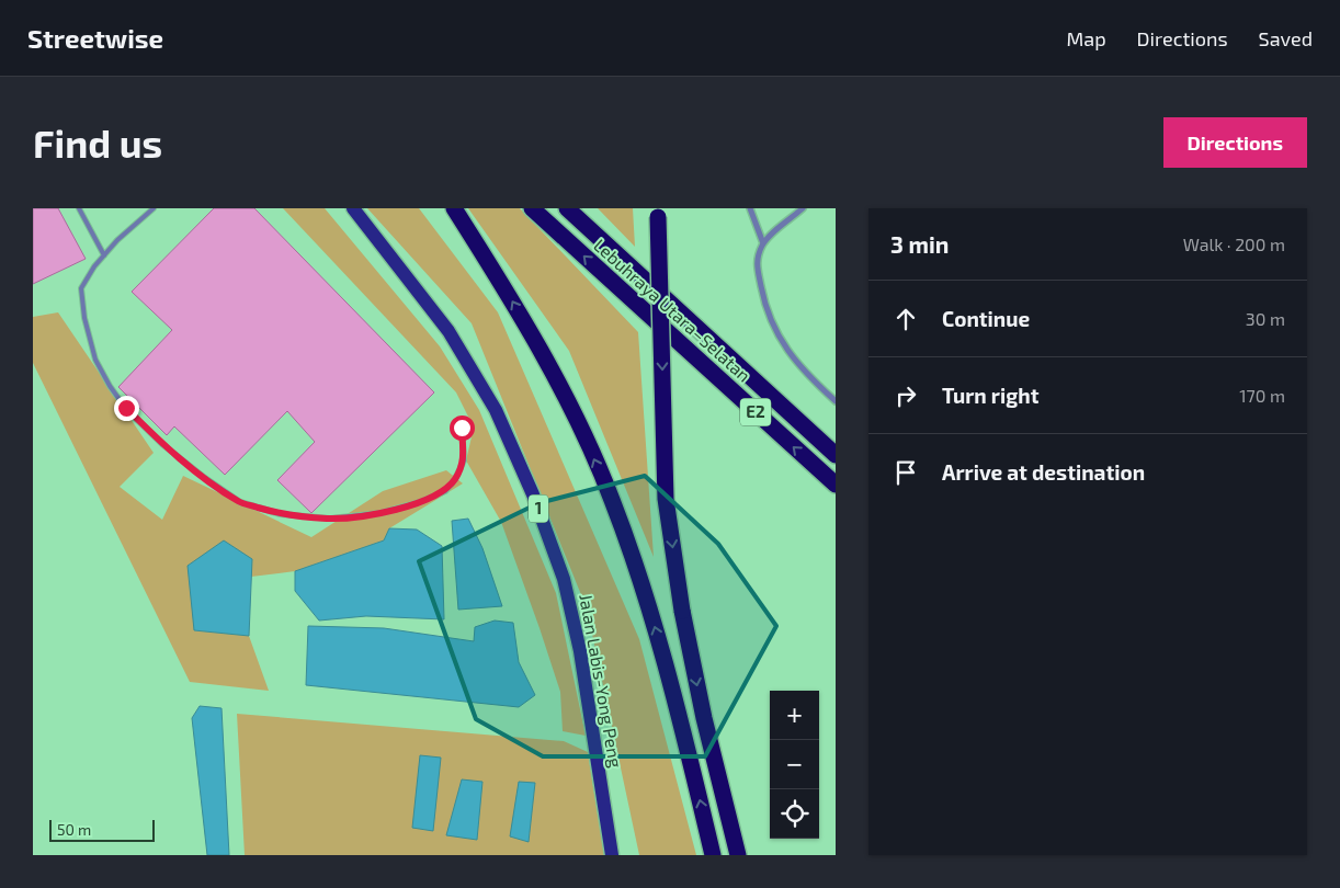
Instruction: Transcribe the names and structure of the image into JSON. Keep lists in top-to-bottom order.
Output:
{
  "streets": {
    "highway": ["Lebuhraya Utara–Selatan", "E2"],
    "main road": ["1", "Jalan Labis-Yong Peng"]
  },
  "scale_bar": "50 m",
  "page": {
    "header": "Streetwise",
    "nav": ["Map", "Directions", "Saved"],
    "buttons": "Directions",
    "title": "Find us",
    "heading": ["3 min", "Walk · 200 m"],
    "list": [
      ["Continue", "30 m"],
      ["Turn right", "170 m"],
      "Arrive at destination"
    ],
    "map_buttons": ["+", "−"],
    "scale": "50 m"
  }
}
